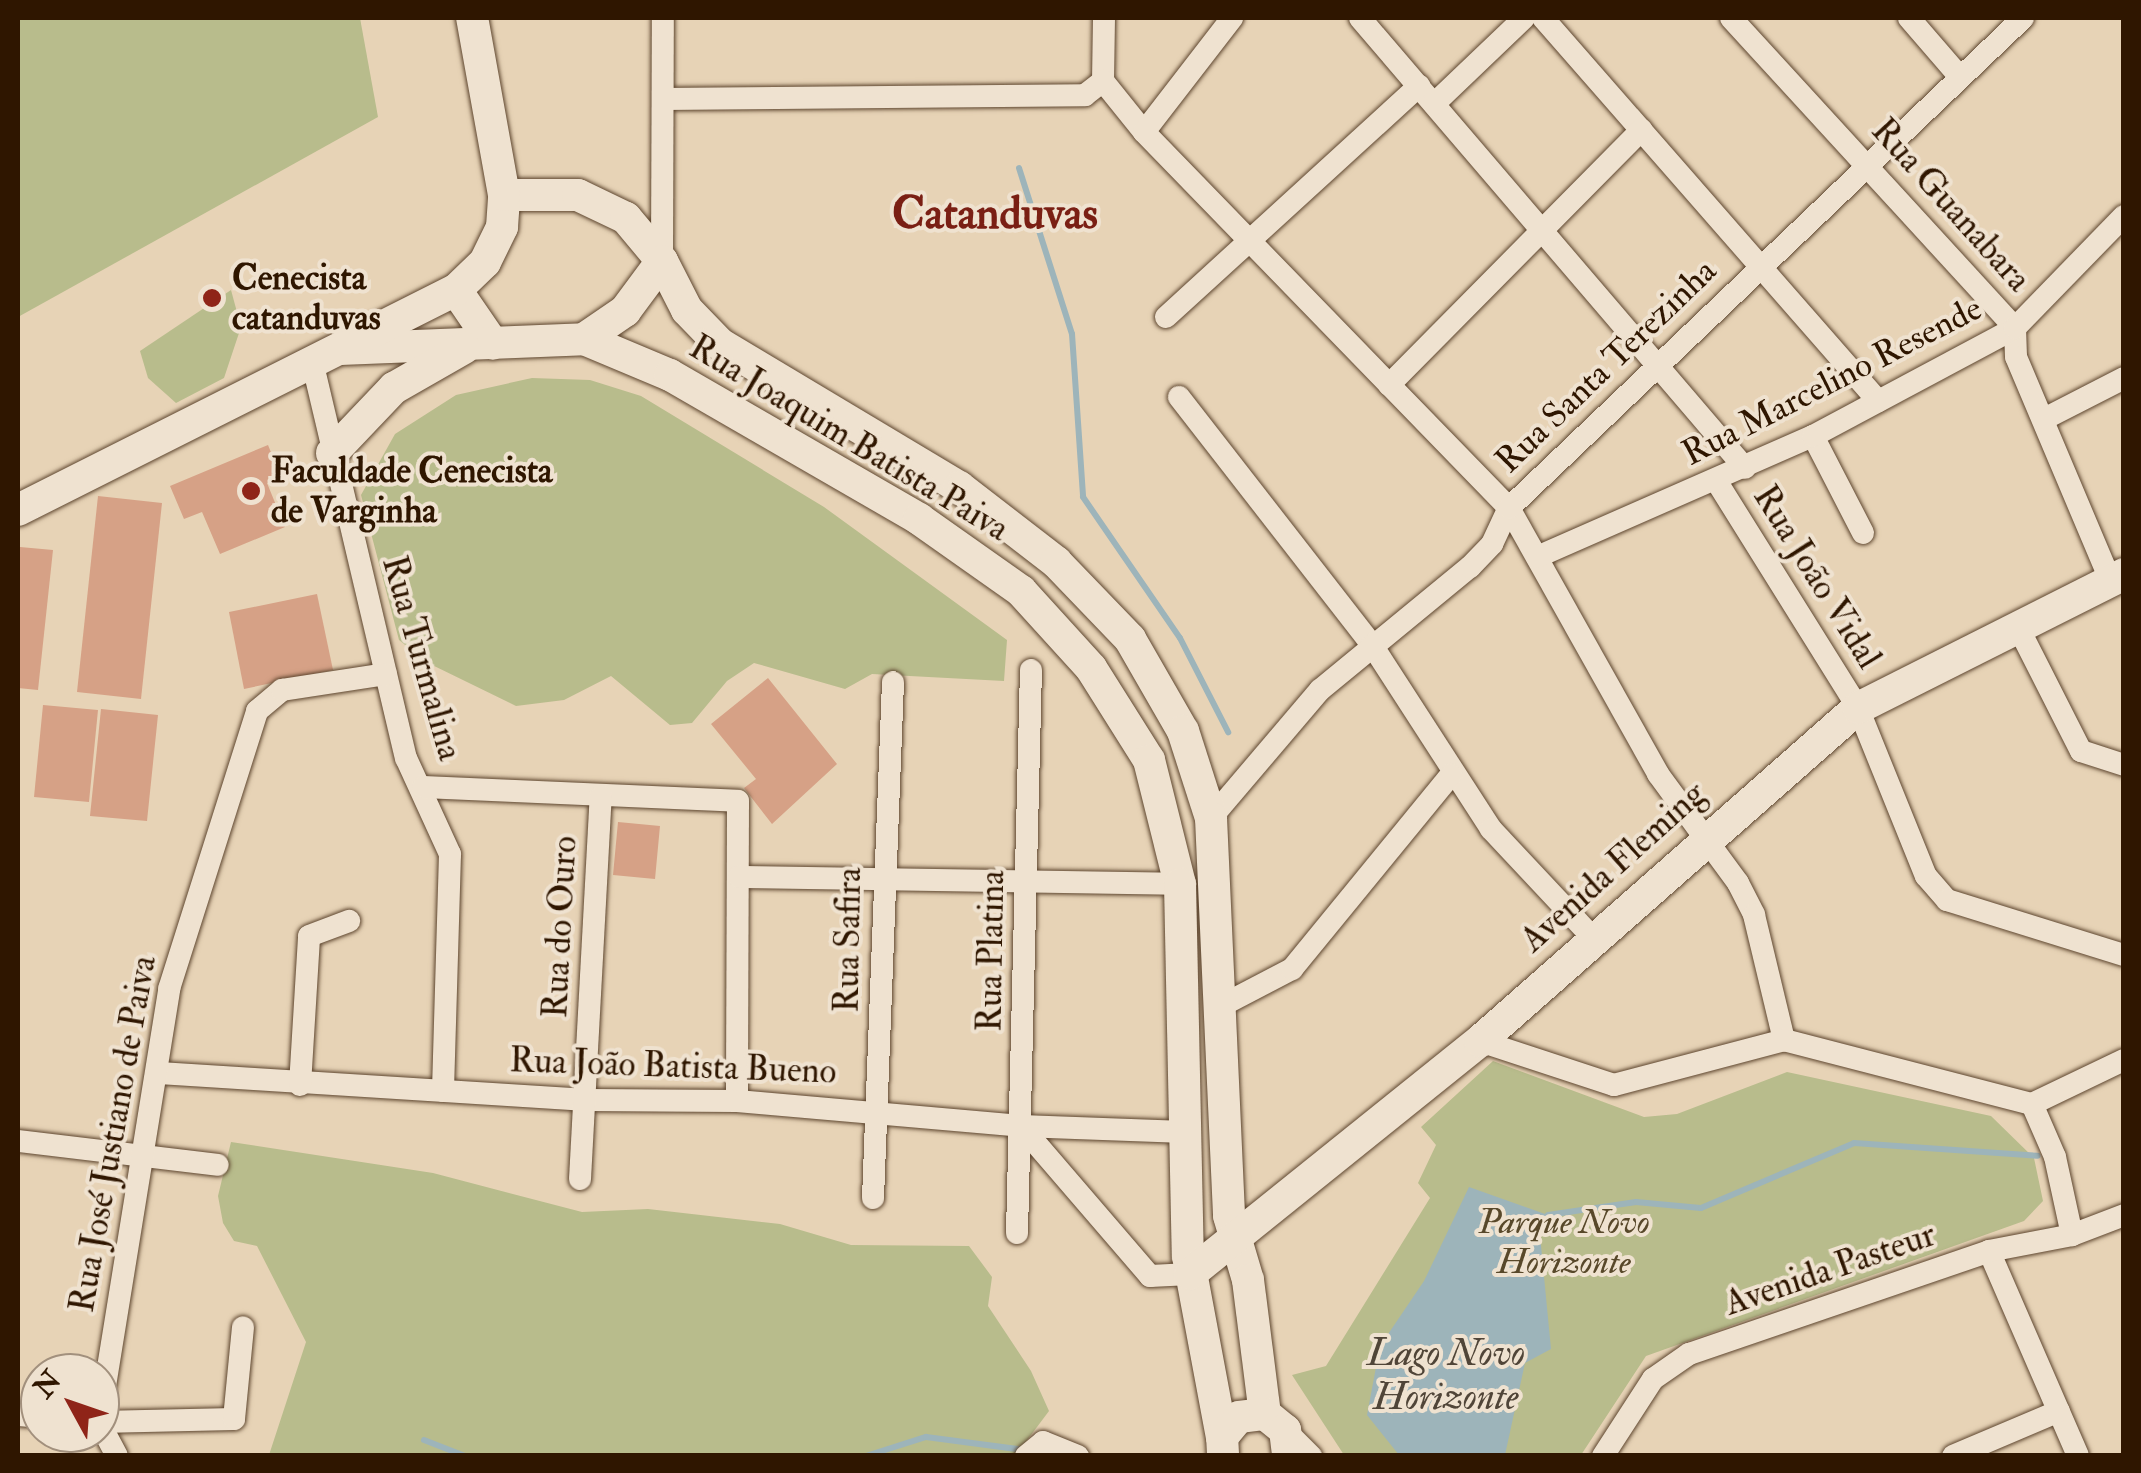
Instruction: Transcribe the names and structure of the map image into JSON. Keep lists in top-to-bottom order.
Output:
{
  "streets": {
    "main road": ["Rua Joaquim Batista Paiva", "Avenida Fleming"],
    "street": [
      "Rua Guanabara",
      "Rua Santa Terezinha",
      "Rua Marcelino Resende",
      "Rua João Vidal",
      "Rua Turmalina",
      "Rua do Ouro",
      "Rua Safira",
      "Rua Platina",
      "Rua João Batista Bueno",
      "Rua José Justiano de Paiva",
      "Avenida Pasteur"
    ]
  },
  "crossings": [
    ["Rua Guanabara", "Rua Santa Terezinha"],
    ["Rua Guanabara", "Rua Marcelino Resende"],
    ["Rua Guanabara", "Avenida Fleming"],
    ["Rua Santa Terezinha", "Rua Joaquim Batista Paiva"],
    ["Rua Marcelino Resende", "Rua João Vidal"],
    ["Rua Joaquim Batista Paiva", "Rua Turmalina"],
    ["Rua Joaquim Batista Paiva", "Avenida Fleming"],
    ["Rua Joaquim Batista Paiva", "Rua João Batista Bueno"],
    ["Rua João Vidal", "Avenida Fleming"],
    ["Rua Turmalina", "Rua João Batista Bueno"],
    ["Rua Turmalina", "Rua José Justiano de Paiva"],
    ["Rua do Ouro", "Rua João Batista Bueno"],
    ["Rua Safira", "Rua João Batista Bueno"],
    ["Rua Platina", "Rua João Batista Bueno"],
    ["Rua João Batista Bueno", "Rua José Justiano de Paiva"]
  ],
  "districts": ["Catanduvas"],
  "water": ["Lago Novo Horizonte"],
  "parks": ["Parque Novo Horizonte"],
  "places": ["Cenecista catanduvas", "Faculdade Cenecista de Varginha"],
  "north": "top left"
}
